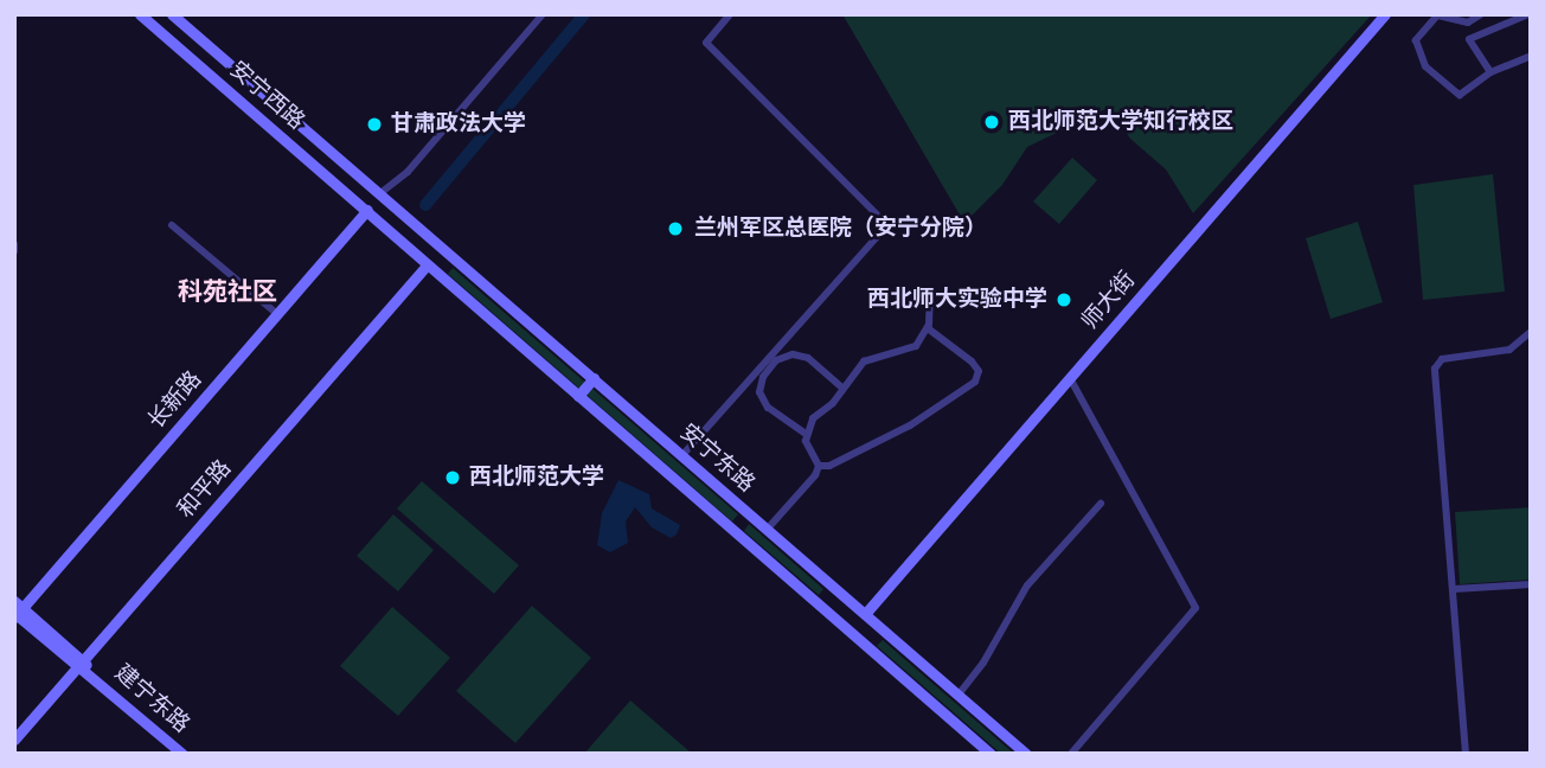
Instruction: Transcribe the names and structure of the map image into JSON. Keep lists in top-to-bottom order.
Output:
{
  "streets": {
    "main road": [
      "安宁西路",
      "师大街",
      "长新路",
      "安宁东路",
      "和平路",
      "建宁东路"
    ]
  },
  "crossings": [
    ["安宁西路", "长新路"],
    ["安宁西路", "安宁东路"],
    ["师大街", "安宁东路"],
    ["长新路", "安宁东路"],
    ["长新路", "建宁东路"],
    ["安宁东路", "和平路"],
    ["和平路", "建宁东路"]
  ],
  "districts": ["科苑社区"],
  "places": [
    "西北师范大学知行校区",
    "甘肃政法大学",
    "兰州军区总医院（安宁分院）",
    "西北师大实验中学",
    "西北师范大学"
  ]
}
